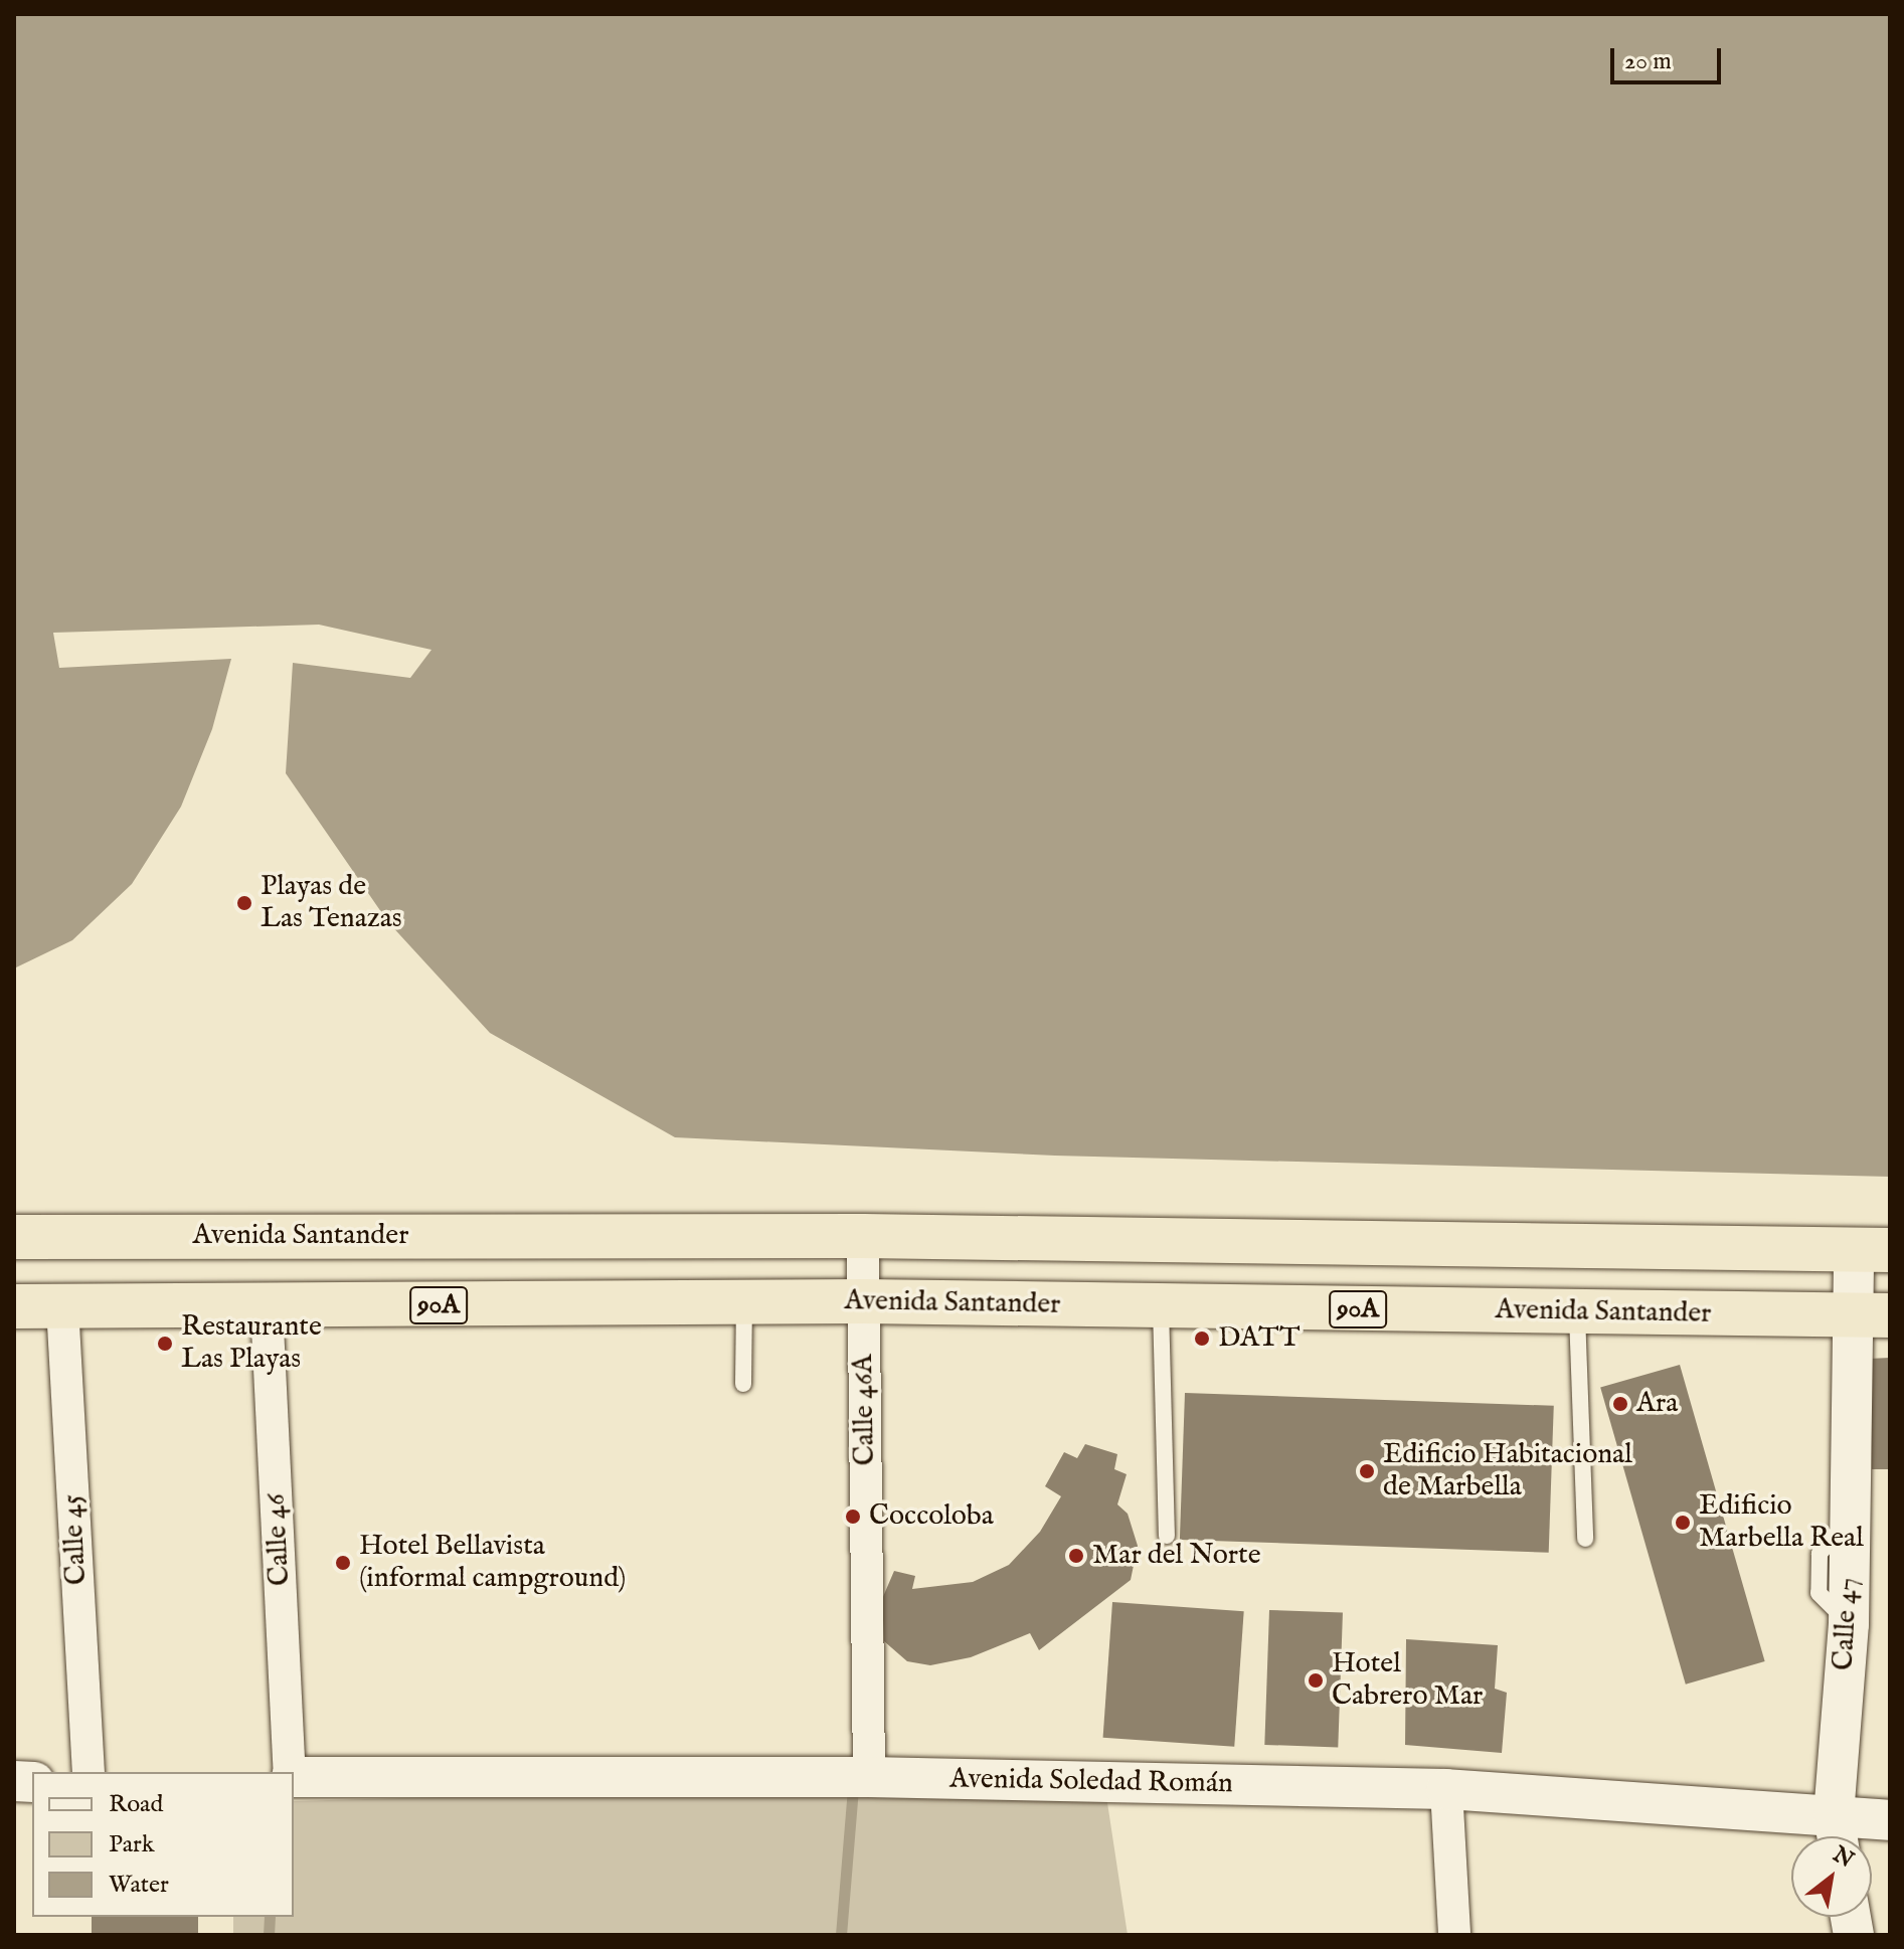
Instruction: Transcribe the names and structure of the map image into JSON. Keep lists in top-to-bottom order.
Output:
{
  "streets": {
    "highway": ["Avenida Santander", "90A"],
    "street": [
      "Calle 46A",
      "Calle 45",
      "Calle 46",
      "Calle 47",
      "Avenida Soledad Román"
    ]
  },
  "crossings": [
    ["Avenida Santander", "Calle 46A"],
    ["Avenida Santander", "Calle 45"],
    ["Avenida Santander", "Calle 46"],
    ["Avenida Santander", "Calle 47"],
    ["Calle 46A", "Avenida Soledad Román"],
    ["Calle 47", "Avenida Soledad Román"]
  ],
  "places": [
    "Playas de Las Tenazas",
    "DATT",
    "Restaurante Las Playas",
    "Ara",
    "Edificio Habitacional de Marbella",
    "Coccoloba",
    "Edificio Marbella Real",
    "Mar del Norte",
    "Hotel Bellavista (informal campground)",
    "Hotel Cabrero Mar"
  ],
  "legend": ["Road", "Park", "Water"],
  "scale_bar": "20 m",
  "north": "top right"
}
